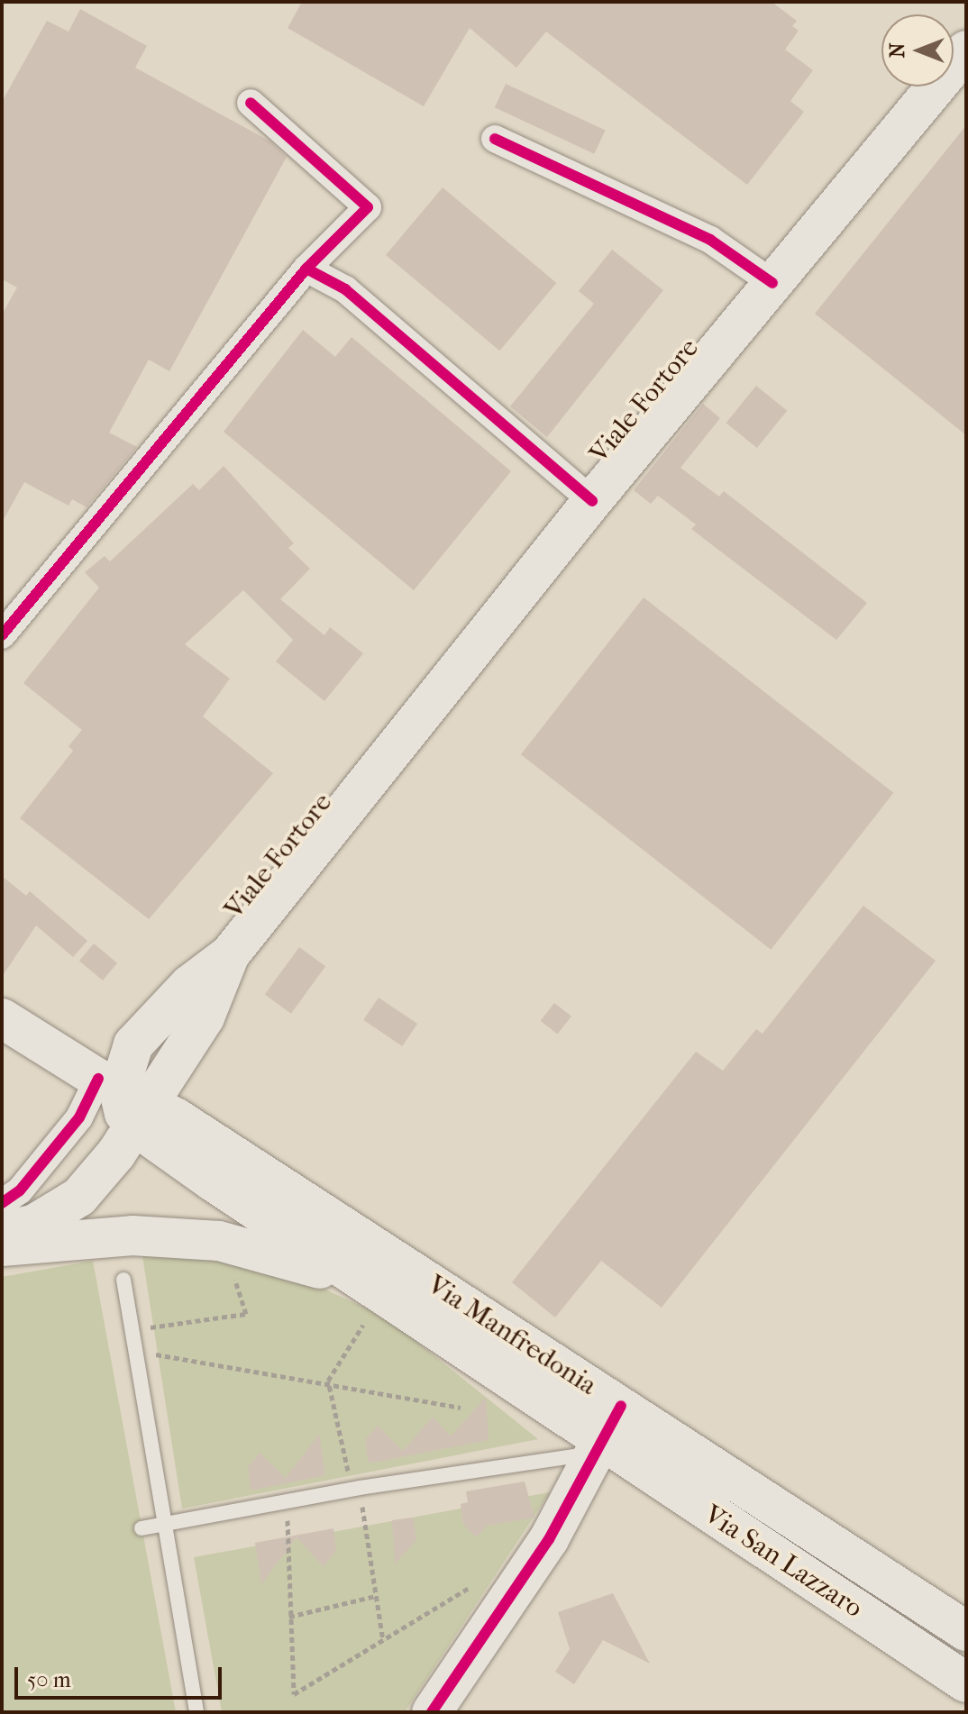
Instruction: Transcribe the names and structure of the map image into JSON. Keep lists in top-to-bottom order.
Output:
{
  "streets": {
    "main road": ["Viale Fortore", "Via Manfredonia", "Via San Lazzaro"]
  },
  "crossings": [
    ["Viale Fortore", "Via Manfredonia"],
    ["Via Manfredonia", "Via San Lazzaro"]
  ],
  "scale_bar": "50 m",
  "north": "left"
}
